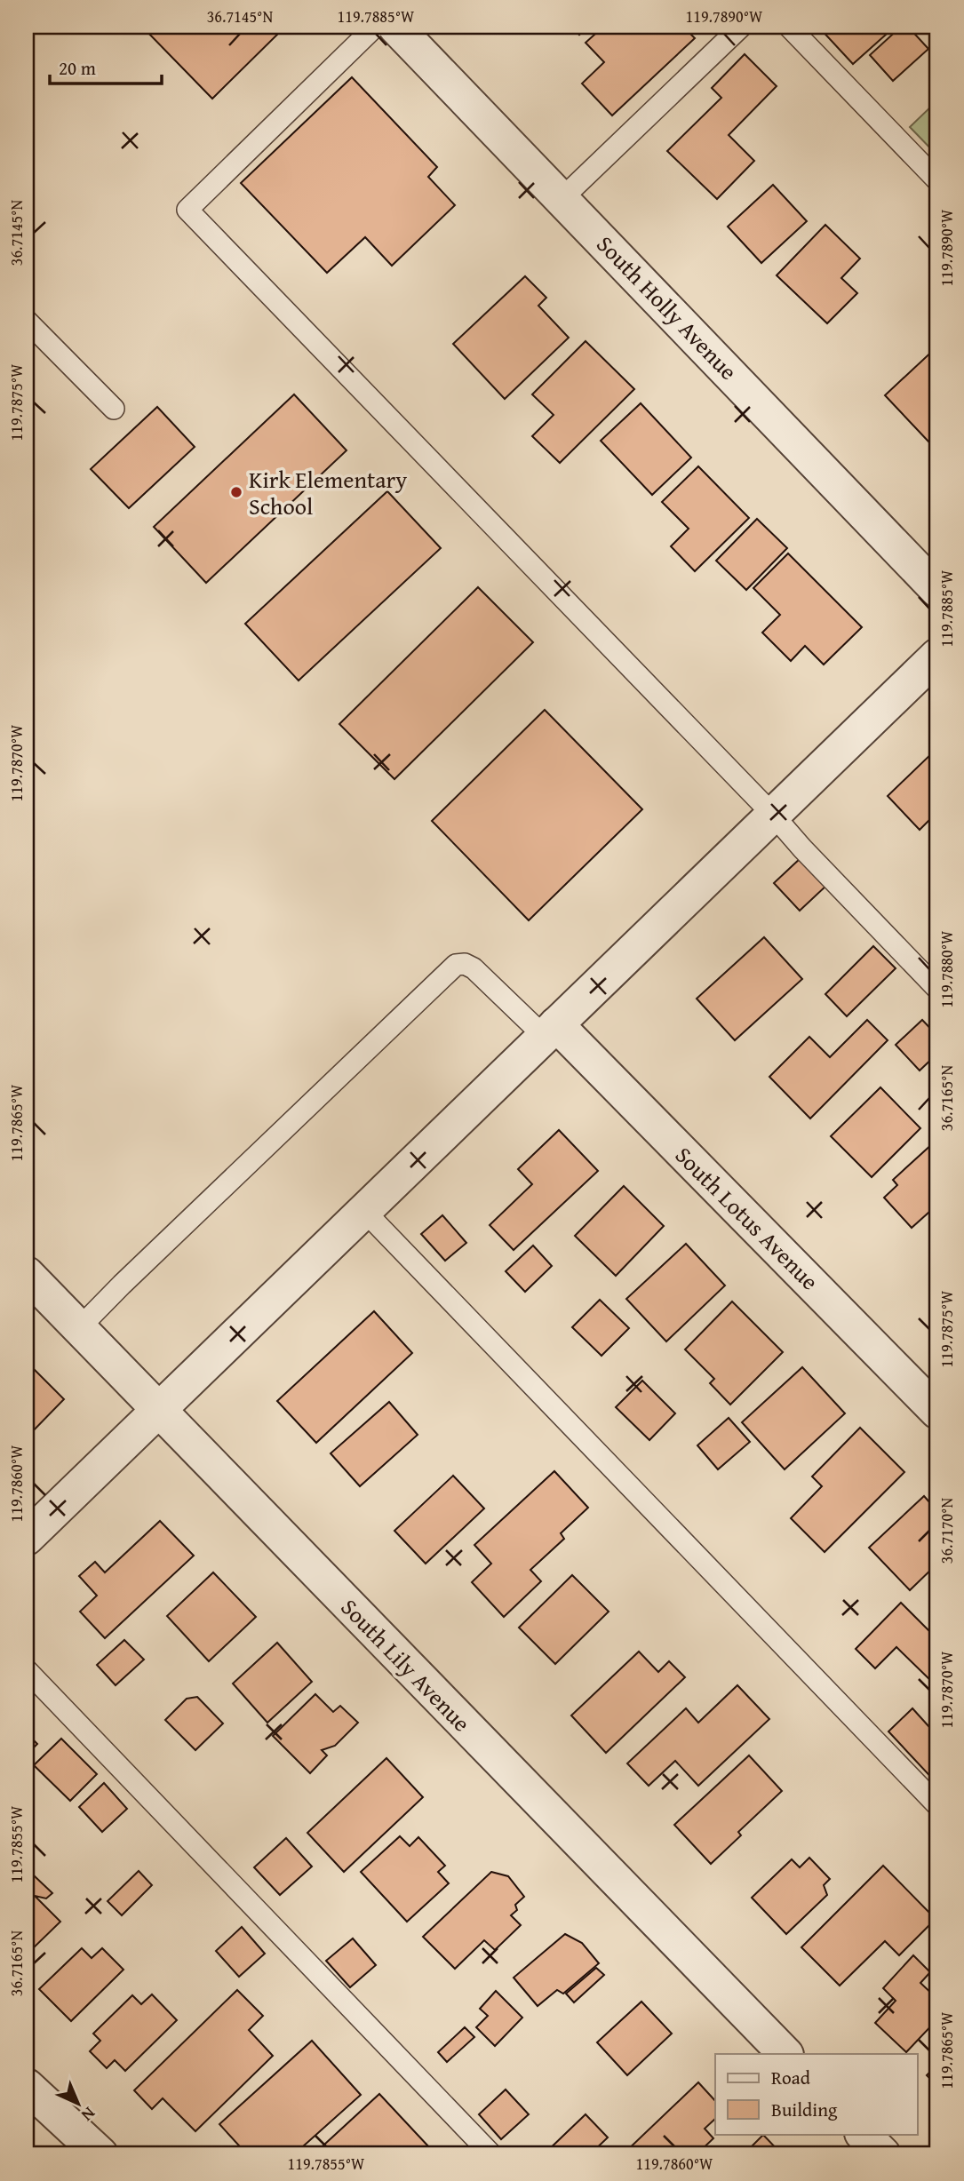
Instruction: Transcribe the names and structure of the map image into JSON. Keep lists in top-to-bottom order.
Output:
{
  "streets": {
    "street": ["South Holly Avenue", "South Lotus Avenue", "South Lily Avenue"]
  },
  "places": ["Kirk Elementary School"],
  "legend": ["Road", "Building"],
  "scale_bar": "20 m",
  "north": "bottom right",
  "coordinates": [
    "36.7145°N",
    "119.7885°W",
    "119.7890°W",
    "119.7875°W",
    "119.7870°W",
    "119.7880°W",
    "36.7165°N",
    "119.7865°W",
    "119.7860°W",
    "36.7170°N",
    "119.7855°W"
  ]
}
